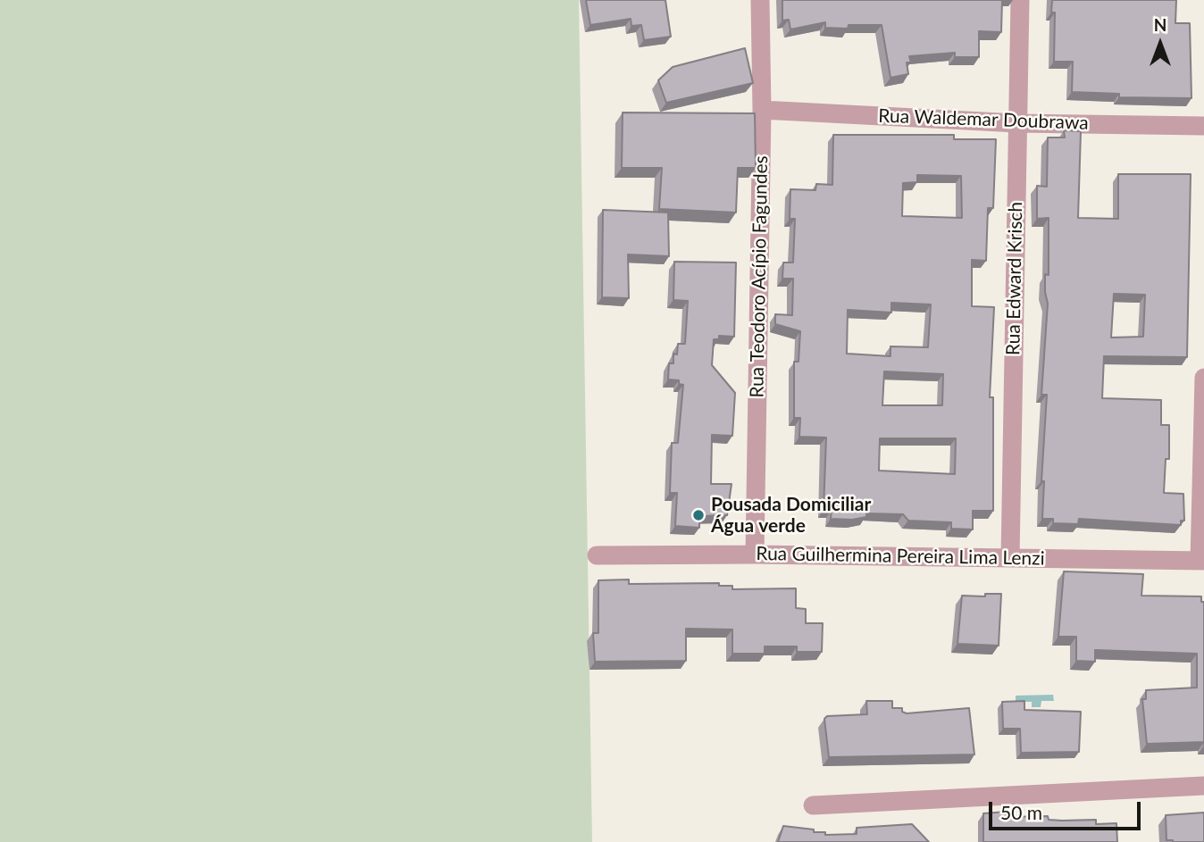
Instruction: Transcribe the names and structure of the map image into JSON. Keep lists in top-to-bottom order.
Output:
{
  "streets": {
    "street": [
      "Rua Waldemar Doubrawa",
      "Rua Teodoro Acípio Fagundes",
      "Rua Edward Krisch",
      "Rua Guilhermina Pereira Lima Lenzi"
    ]
  },
  "crossings": [
    ["Rua Waldemar Doubrawa", "Rua Teodoro Acípio Fagundes"],
    ["Rua Waldemar Doubrawa", "Rua Edward Krisch"],
    ["Rua Teodoro Acípio Fagundes", "Rua Guilhermina Pereira Lima Lenzi"],
    ["Rua Edward Krisch", "Rua Guilhermina Pereira Lima Lenzi"]
  ],
  "places": ["Pousada Domiciliar Água verde"],
  "scale_bar": "50 m",
  "north": "top"
}
